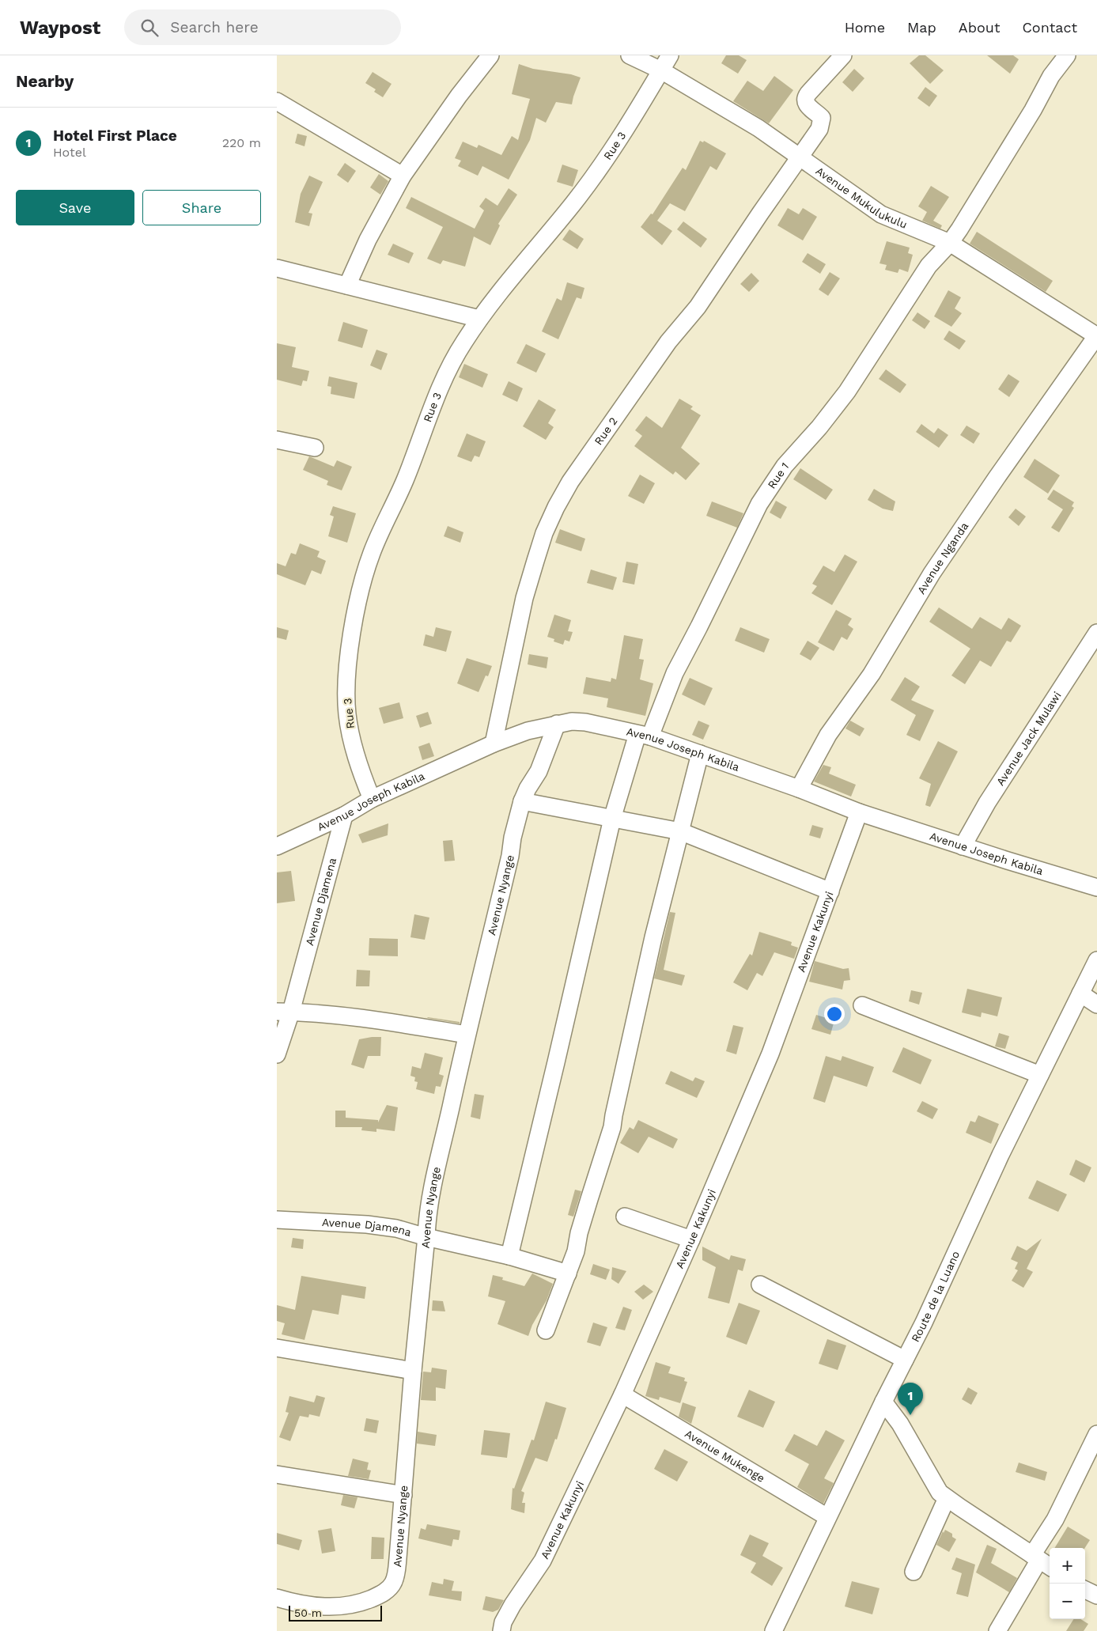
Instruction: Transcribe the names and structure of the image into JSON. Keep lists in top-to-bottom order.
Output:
{
  "streets": {
    "street": [
      "Rue 3",
      "Avenue Mukulukulu",
      "Rue 2",
      "Rue 1",
      "Avenue Nganda",
      "Avenue Jack Mulawi",
      "Avenue Joseph Kabila",
      "Avenue Nyange",
      "Avenue Djamena",
      "Avenue Kakunyi",
      "Route de la Luano",
      "Avenue Mukenge"
    ]
  },
  "crossings": [
    ["Rue 3", "Avenue Mukulukulu"],
    ["Rue 3", "Avenue Joseph Kabila"],
    ["Avenue Mukulukulu", "Rue 2"],
    ["Avenue Mukulukulu", "Rue 1"],
    ["Avenue Mukulukulu", "Avenue Nganda"],
    ["Rue 2", "Avenue Joseph Kabila"],
    ["Rue 1", "Avenue Joseph Kabila"],
    ["Rue 1", "Avenue Djamena"],
    ["Avenue Nganda", "Avenue Joseph Kabila"],
    ["Avenue Jack Mulawi", "Avenue Joseph Kabila"],
    ["Avenue Joseph Kabila", "Avenue Nyange"],
    ["Avenue Joseph Kabila", "Avenue Djamena"],
    ["Avenue Joseph Kabila", "Avenue Kakunyi"],
    ["Avenue Nyange", "Avenue Djamena"],
    ["Avenue Kakunyi", "Avenue Mukenge"],
    ["Route de la Luano", "Avenue Mukenge"]
  ],
  "scale_bar": "50 m",
  "page": {
    "header": "Waypost",
    "search": "Search here",
    "nav": [
      "Home",
      "Map",
      "About",
      "Contact"
    ],
    "heading": "Nearby",
    "list": [
      {
        "mark": "1",
        "name": "Hotel First Place",
        "note": "Hotel",
        "value": "220 m"
      }
    ],
    "buttons": ["Save", "Share"],
    "pins": "1",
    "map_buttons": ["+", "−"],
    "scale": "50 m"
  }
}
